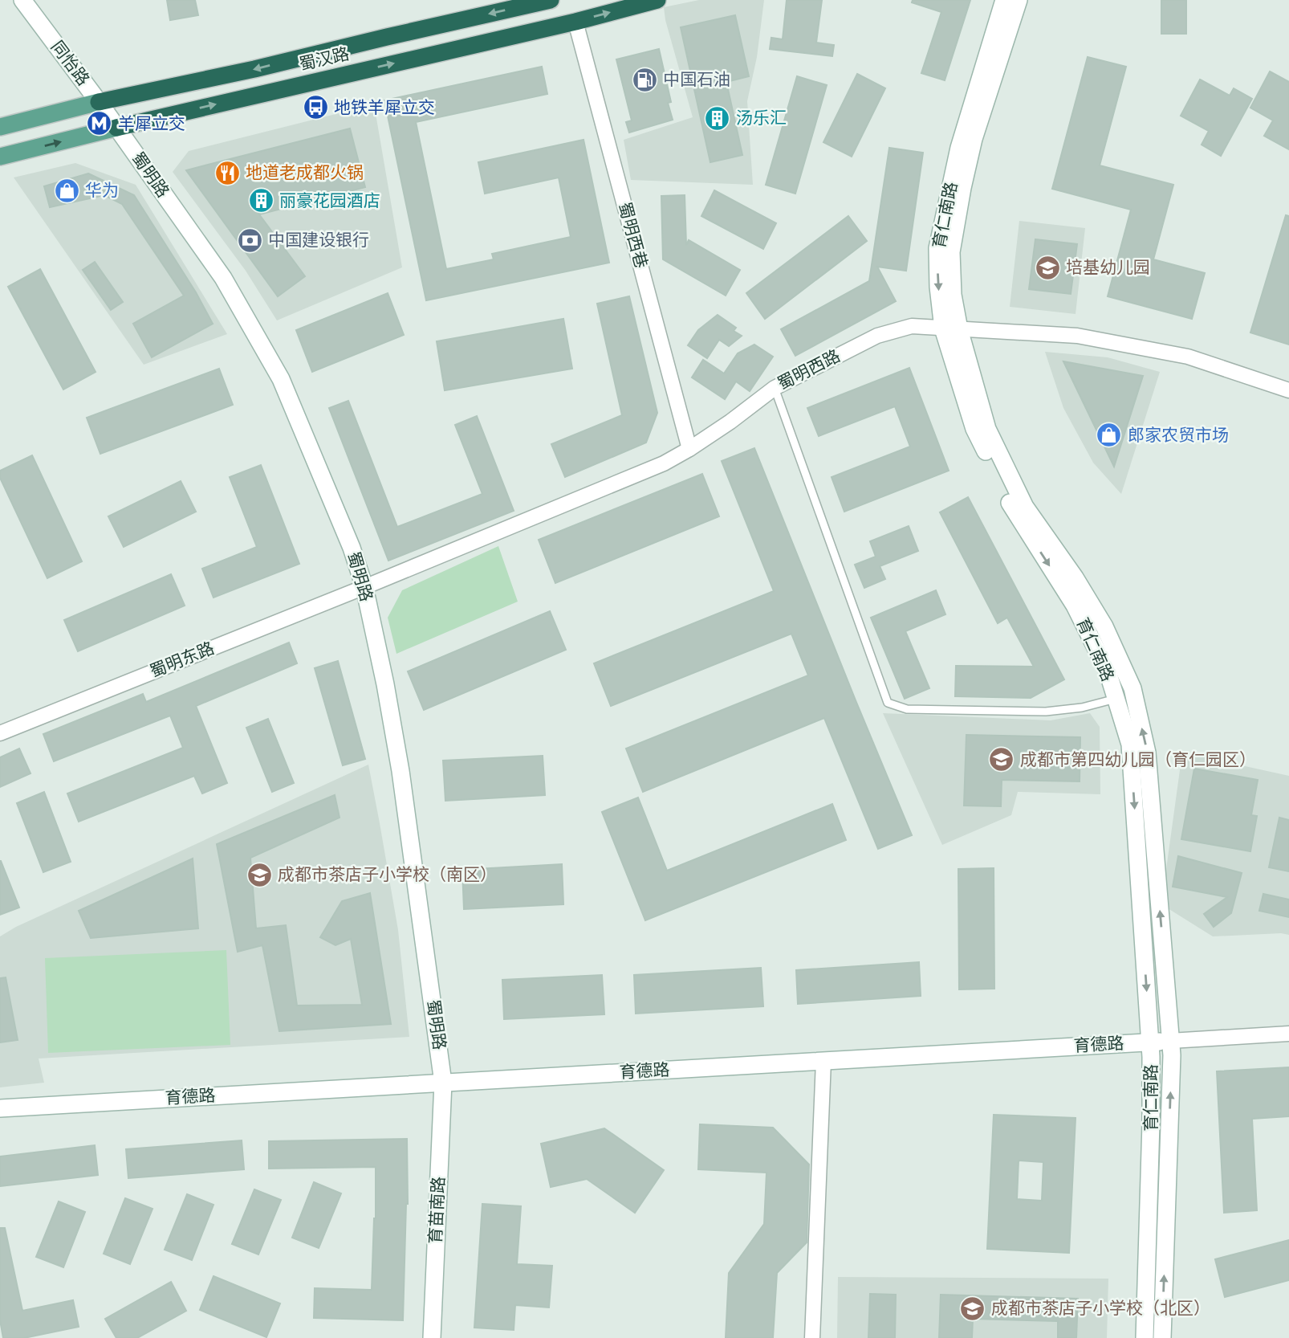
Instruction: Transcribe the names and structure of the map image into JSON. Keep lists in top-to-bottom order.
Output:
{
  "streets": {
    "highway": ["蜀汉路"],
    "street": [
      "同怡路",
      "蜀明路",
      "育仁南路",
      "蜀明西巷",
      "蜀明西路",
      "蜀明东路",
      "育德路",
      "育苗南路"
    ]
  },
  "crossings": [
    ["蜀汉路", "同怡路"],
    ["蜀汉路", "蜀明路"],
    ["蜀汉路", "蜀明西巷"],
    ["同怡路", "蜀明路"],
    ["蜀明路", "蜀明西路"],
    ["蜀明路", "蜀明东路"],
    ["蜀明路", "育德路"],
    ["蜀明路", "育苗南路"],
    ["育仁南路", "蜀明西路"],
    ["育仁南路", "育德路"],
    ["蜀明西巷", "蜀明西路"],
    ["蜀明西路", "蜀明东路"],
    ["育德路", "育苗南路"]
  ],
  "places": {
    "fuel station": ["中国石油"],
    "bus stop": ["地铁羊犀立交"],
    "building": ["汤乐汇", "丽豪花园酒店"],
    "metro station": ["羊犀立交"],
    "restaurant": ["地道老成都火锅"],
    "shop": ["华为", "郎家农贸市场"],
    "bank": ["中国建设银行"],
    "school or university": [
      "培基幼儿园",
      "成都市第四幼儿园（育仁园区）",
      "成都市茶店子小学校（南区）",
      "成都市茶店子小学校（北区）"
    ]
  }
}
